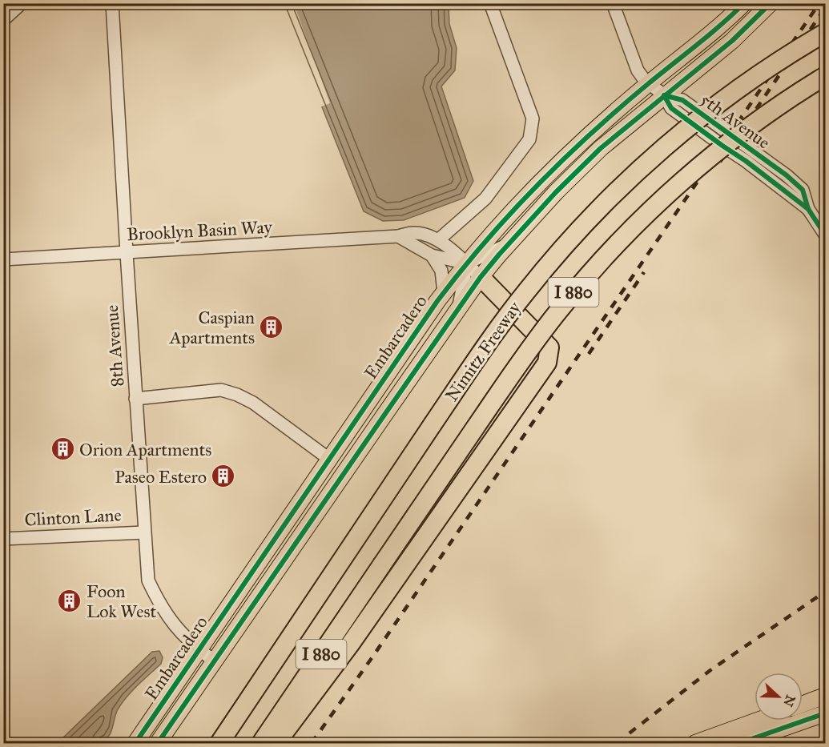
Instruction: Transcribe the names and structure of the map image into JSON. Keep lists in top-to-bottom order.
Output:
{
  "streets": {
    "highway": ["I 880", "Nimitz Freeway"],
    "main road": ["Embarcadero"],
    "street": [
      "5th Avenue",
      "Brooklyn Basin Way",
      "8th Avenue",
      "Clinton Lane"
    ]
  },
  "crossings": [
    ["5th Avenue", "Embarcadero"],
    ["Brooklyn Basin Way", "Embarcadero"],
    ["Brooklyn Basin Way", "8th Avenue"],
    ["Embarcadero", "8th Avenue"],
    ["8th Avenue", "Clinton Lane"]
  ],
  "places": {
    "building": [
      "Caspian Apartments",
      "Orion Apartments",
      "Paseo Estero",
      "Foon Lok West"
    ]
  },
  "north": "right"
}
